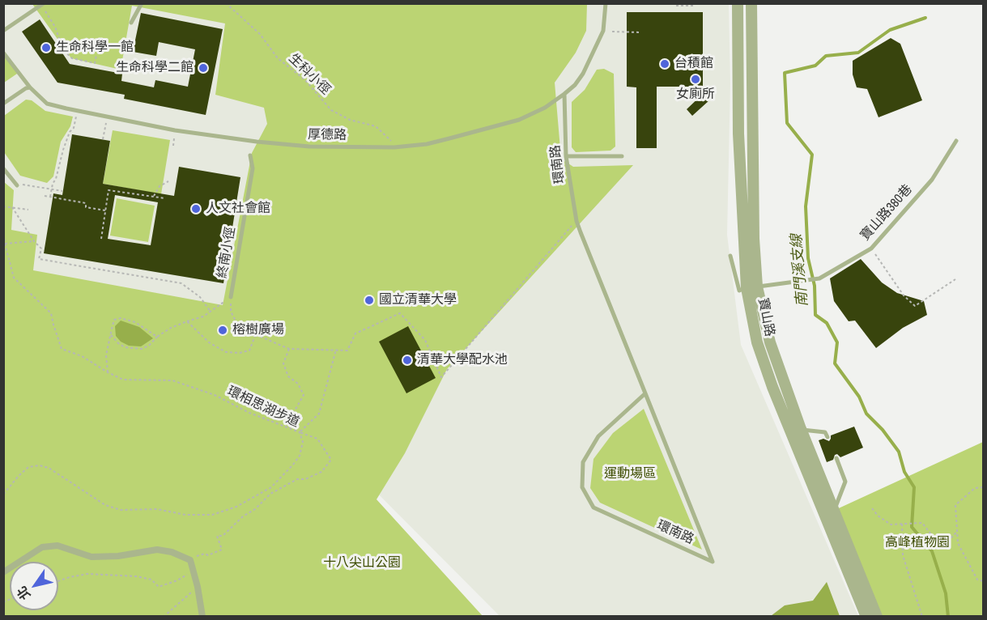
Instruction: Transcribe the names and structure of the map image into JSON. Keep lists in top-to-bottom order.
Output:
{
  "streets": {
    "street": ["寶山路"],
    "lane": [
      "厚德路",
      "環南路",
      "寶山路380巷",
      "終南小徑"
    ],
    "path": ["生科小徑", "環相思湖步道"]
  },
  "crossings": [
    ["厚德路", "環南路"],
    ["寶山路380巷", "寶山路"]
  ],
  "water": ["南門溪支線"],
  "parks": ["運動場區", "高峰植物園", "十八尖山公園"],
  "places": [
    "生命科學一館",
    "台積館",
    "生命科學二館",
    "女廁所",
    "人文社會館",
    "國立清華大學",
    "榕樹廣場",
    "清華大學配水池"
  ],
  "north": "bottom left"
}
